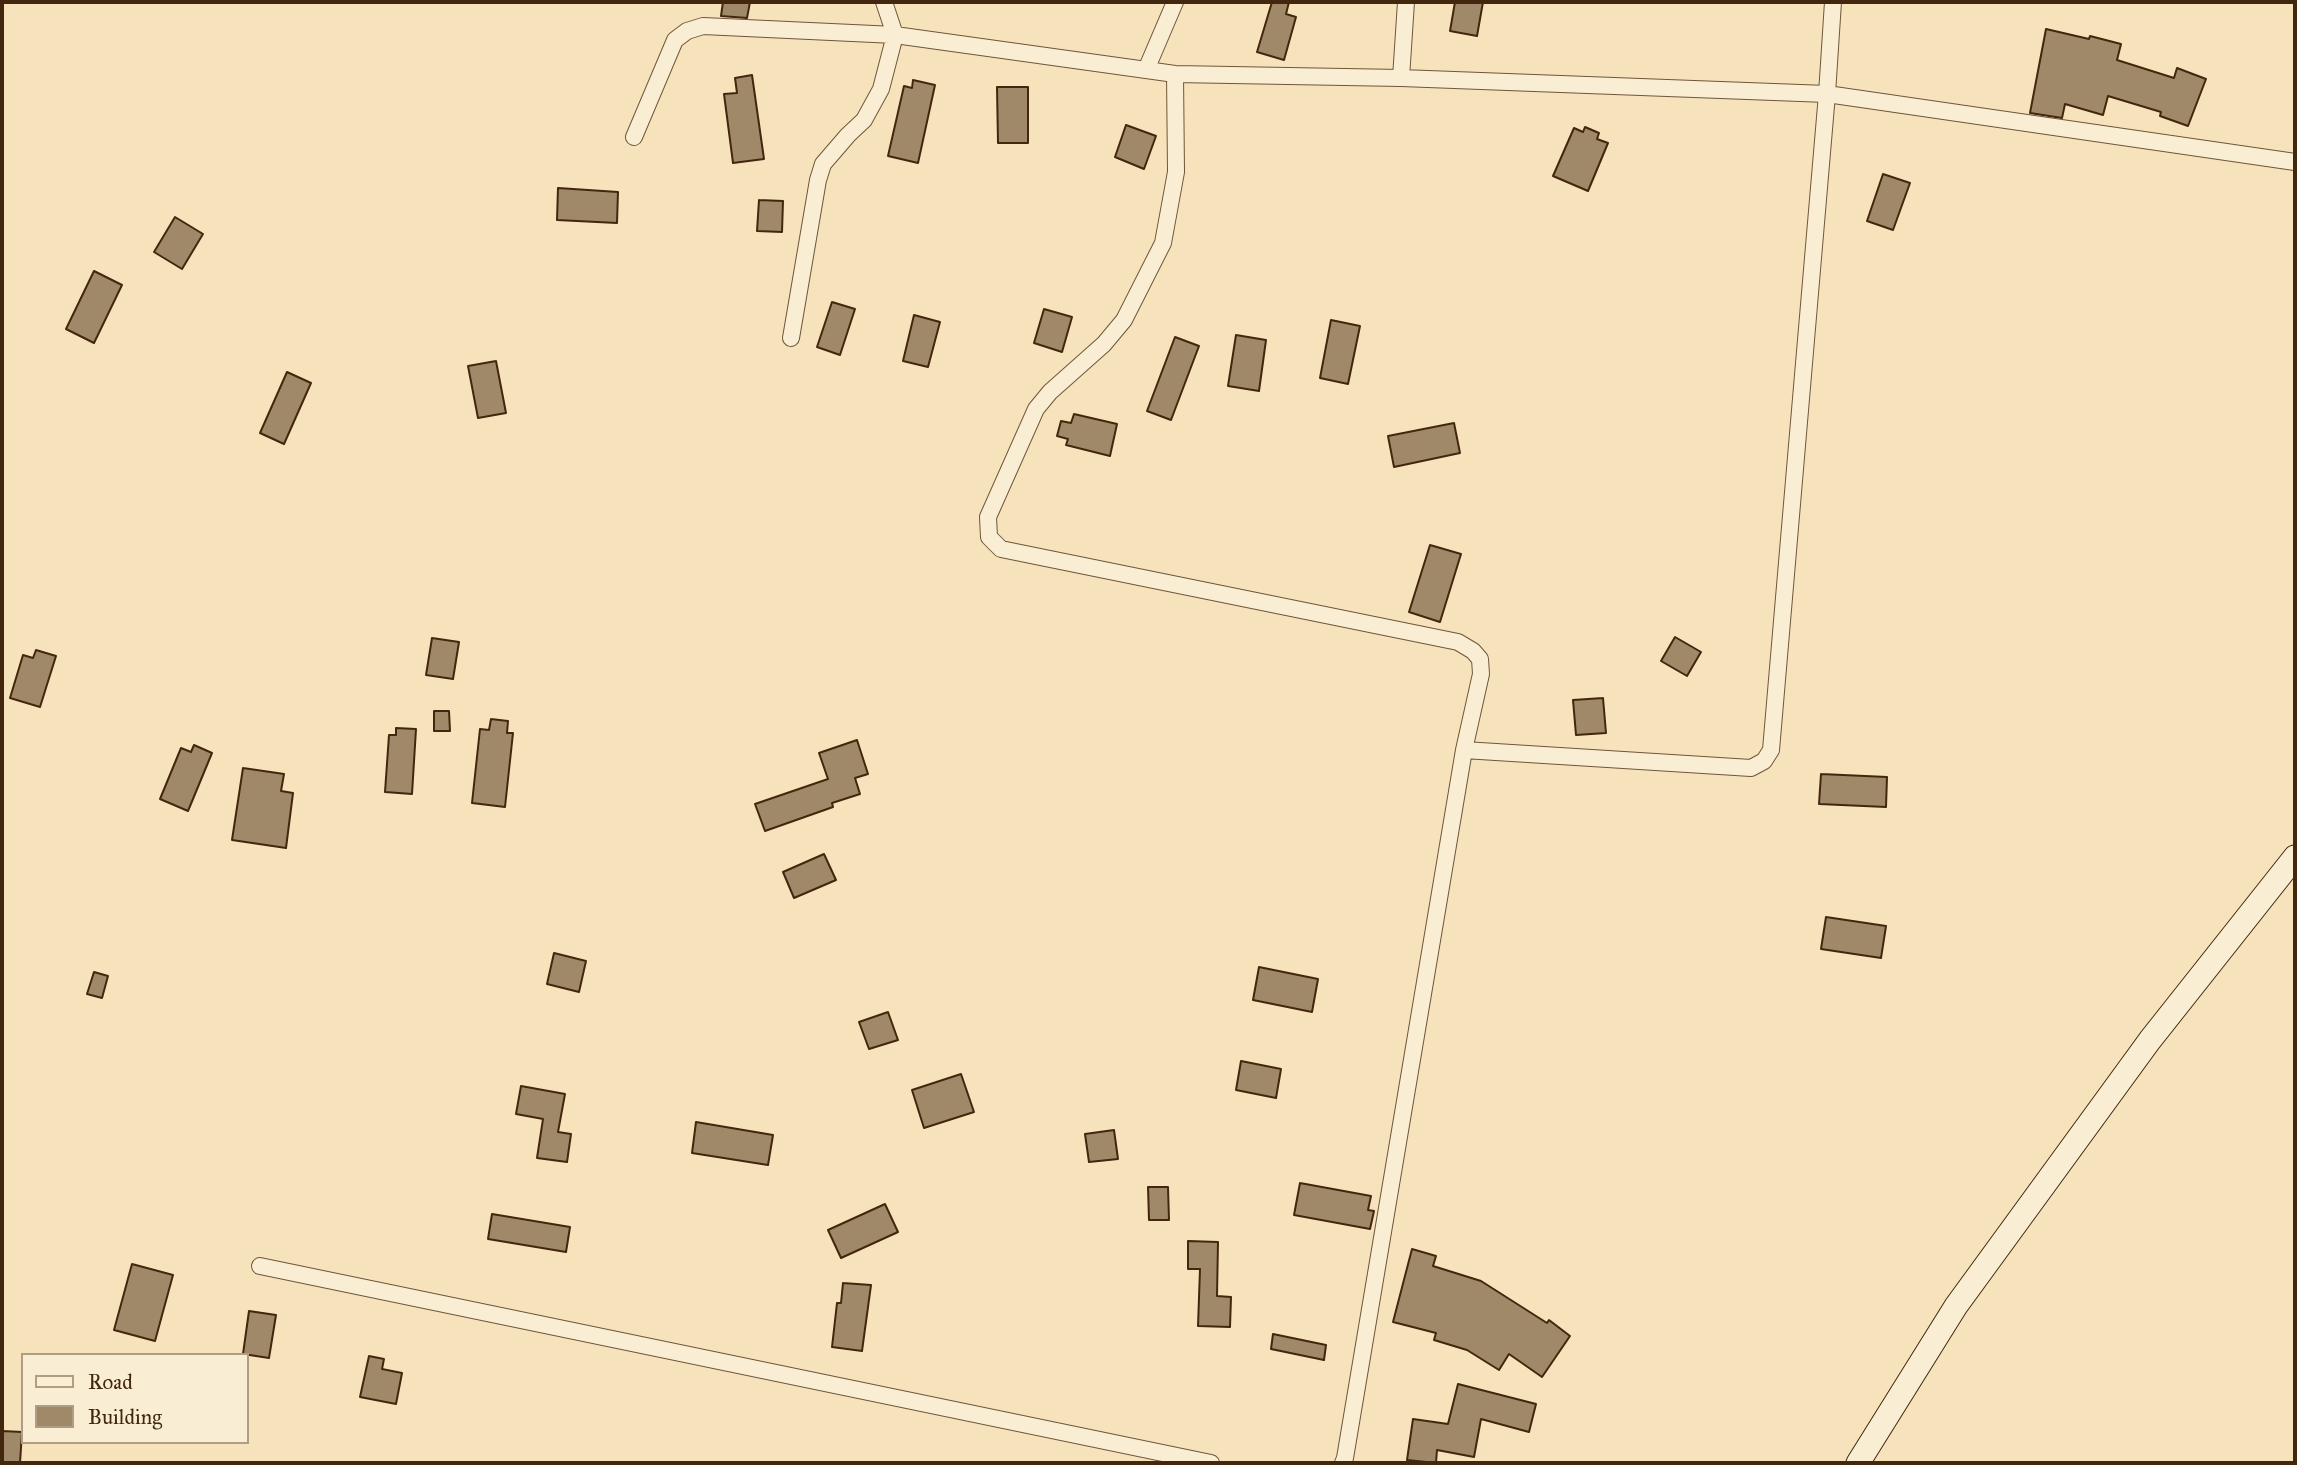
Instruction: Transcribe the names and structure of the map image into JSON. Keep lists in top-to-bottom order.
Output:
{
  "legend": ["Road", "Building"]
}
